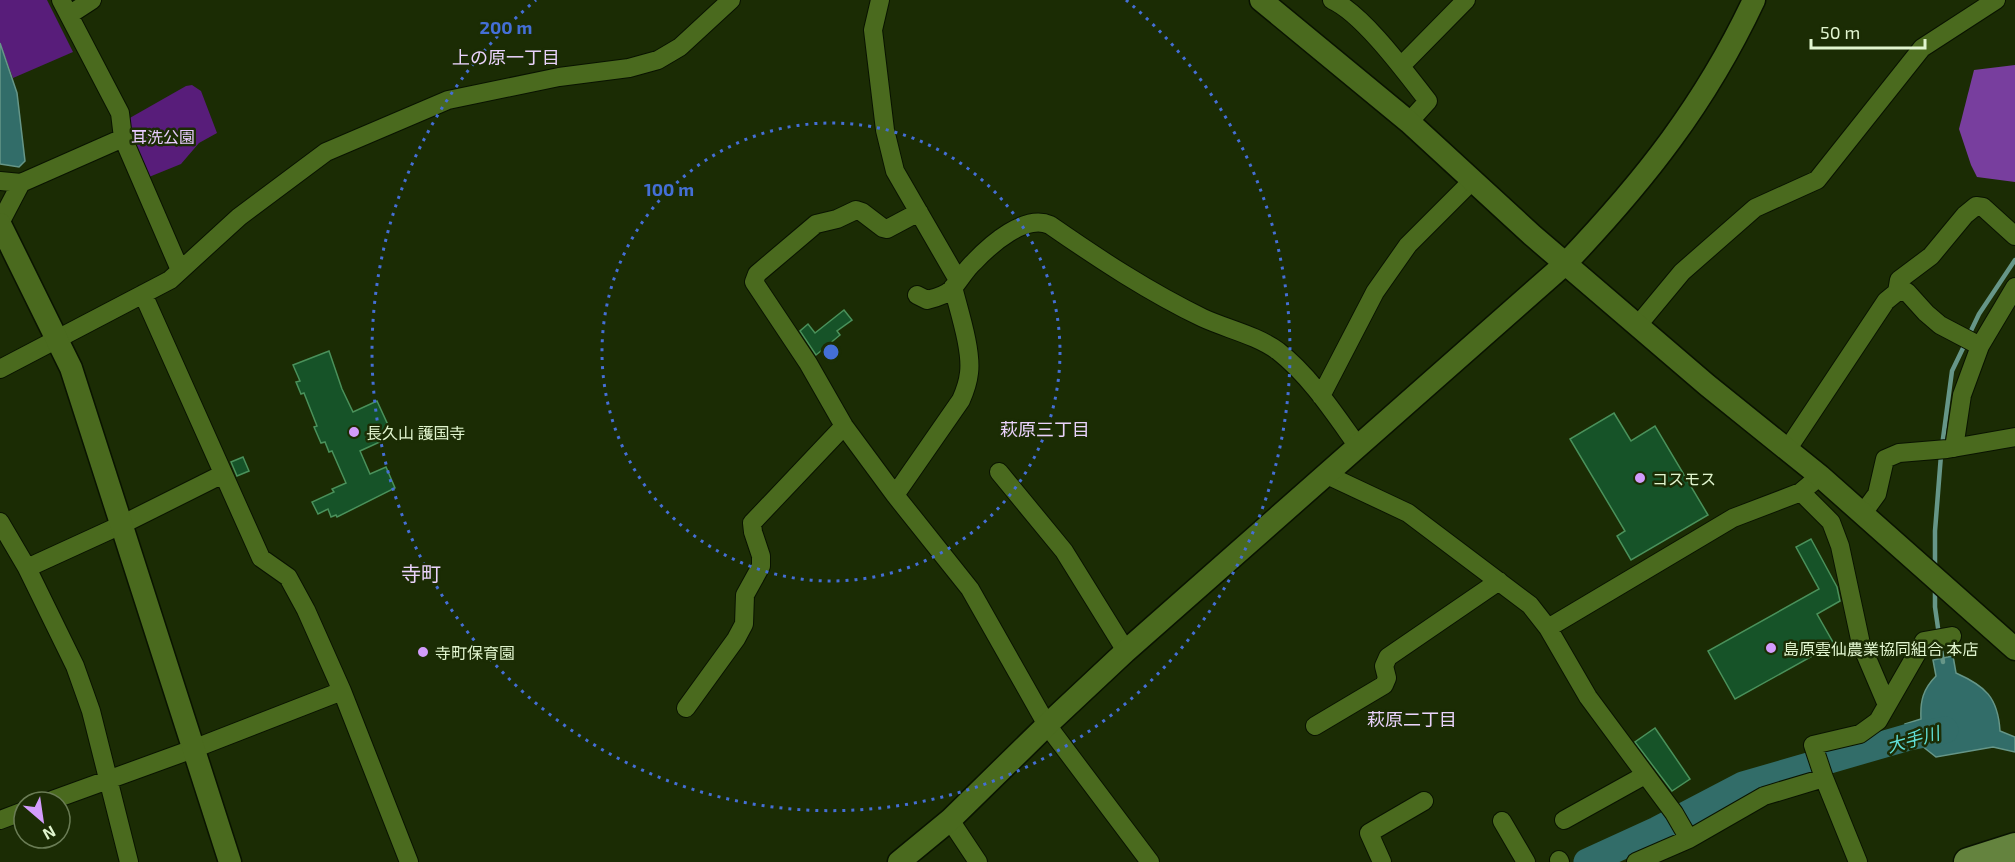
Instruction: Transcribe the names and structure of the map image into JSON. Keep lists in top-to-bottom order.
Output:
{
  "districts": [
    "上の原一丁目",
    "萩原三丁目",
    "寺町",
    "萩原二丁目"
  ],
  "water": ["大手川"],
  "parks": ["耳洗公園"],
  "places": [
    "長久山 護国寺",
    "コスモス",
    "島原雲仙農業協同組合 本店",
    "寺町保育園"
  ],
  "scale_bar": "50 m",
  "north": "bottom right",
  "rings": ["200 m", "100 m"]
}
